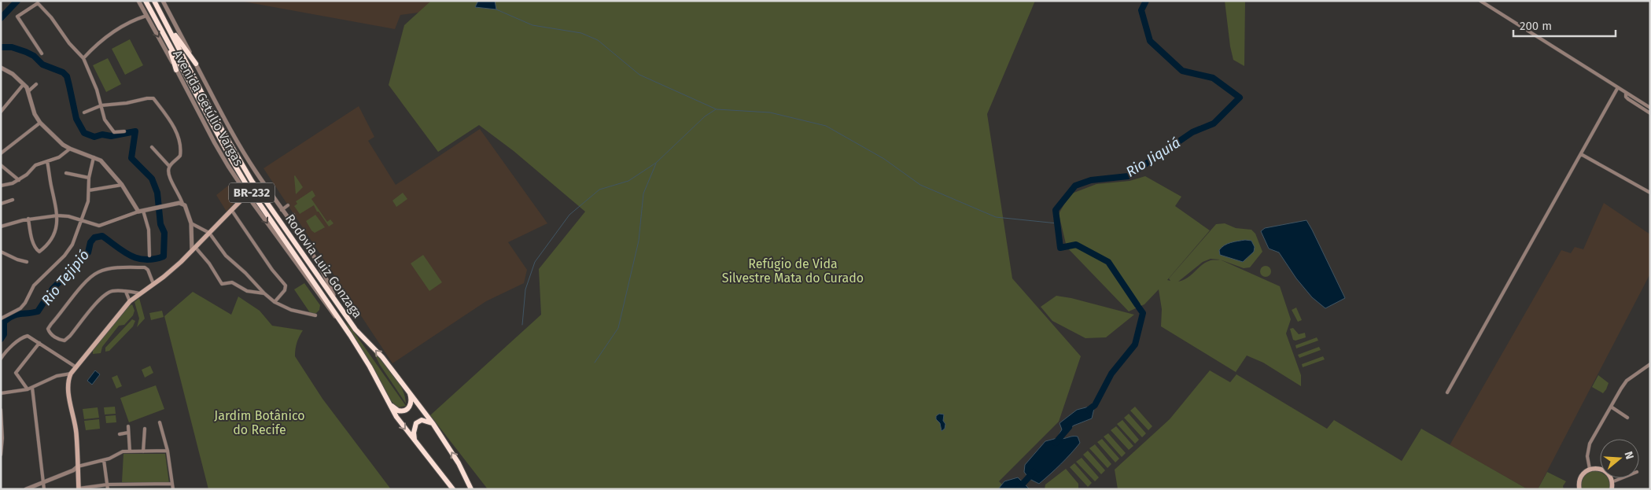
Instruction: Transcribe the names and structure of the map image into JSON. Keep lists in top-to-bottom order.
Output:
{
  "streets": {
    "highway": ["BR-232", "Rodovia Luiz Gonzaga"],
    "street": ["Avenida Getúlio Vargas"]
  },
  "crossings": [
    ["Avenida Getúlio Vargas", "Rodovia Luiz Gonzaga"]
  ],
  "water": ["Rio Jiquiá", "Rio Tejipió"],
  "parks": ["Refúgio de Vida Silvestre Mata do Curado", "Jardim Botânico do Recife"],
  "scale_bar": "200 m",
  "north": "right"
}
